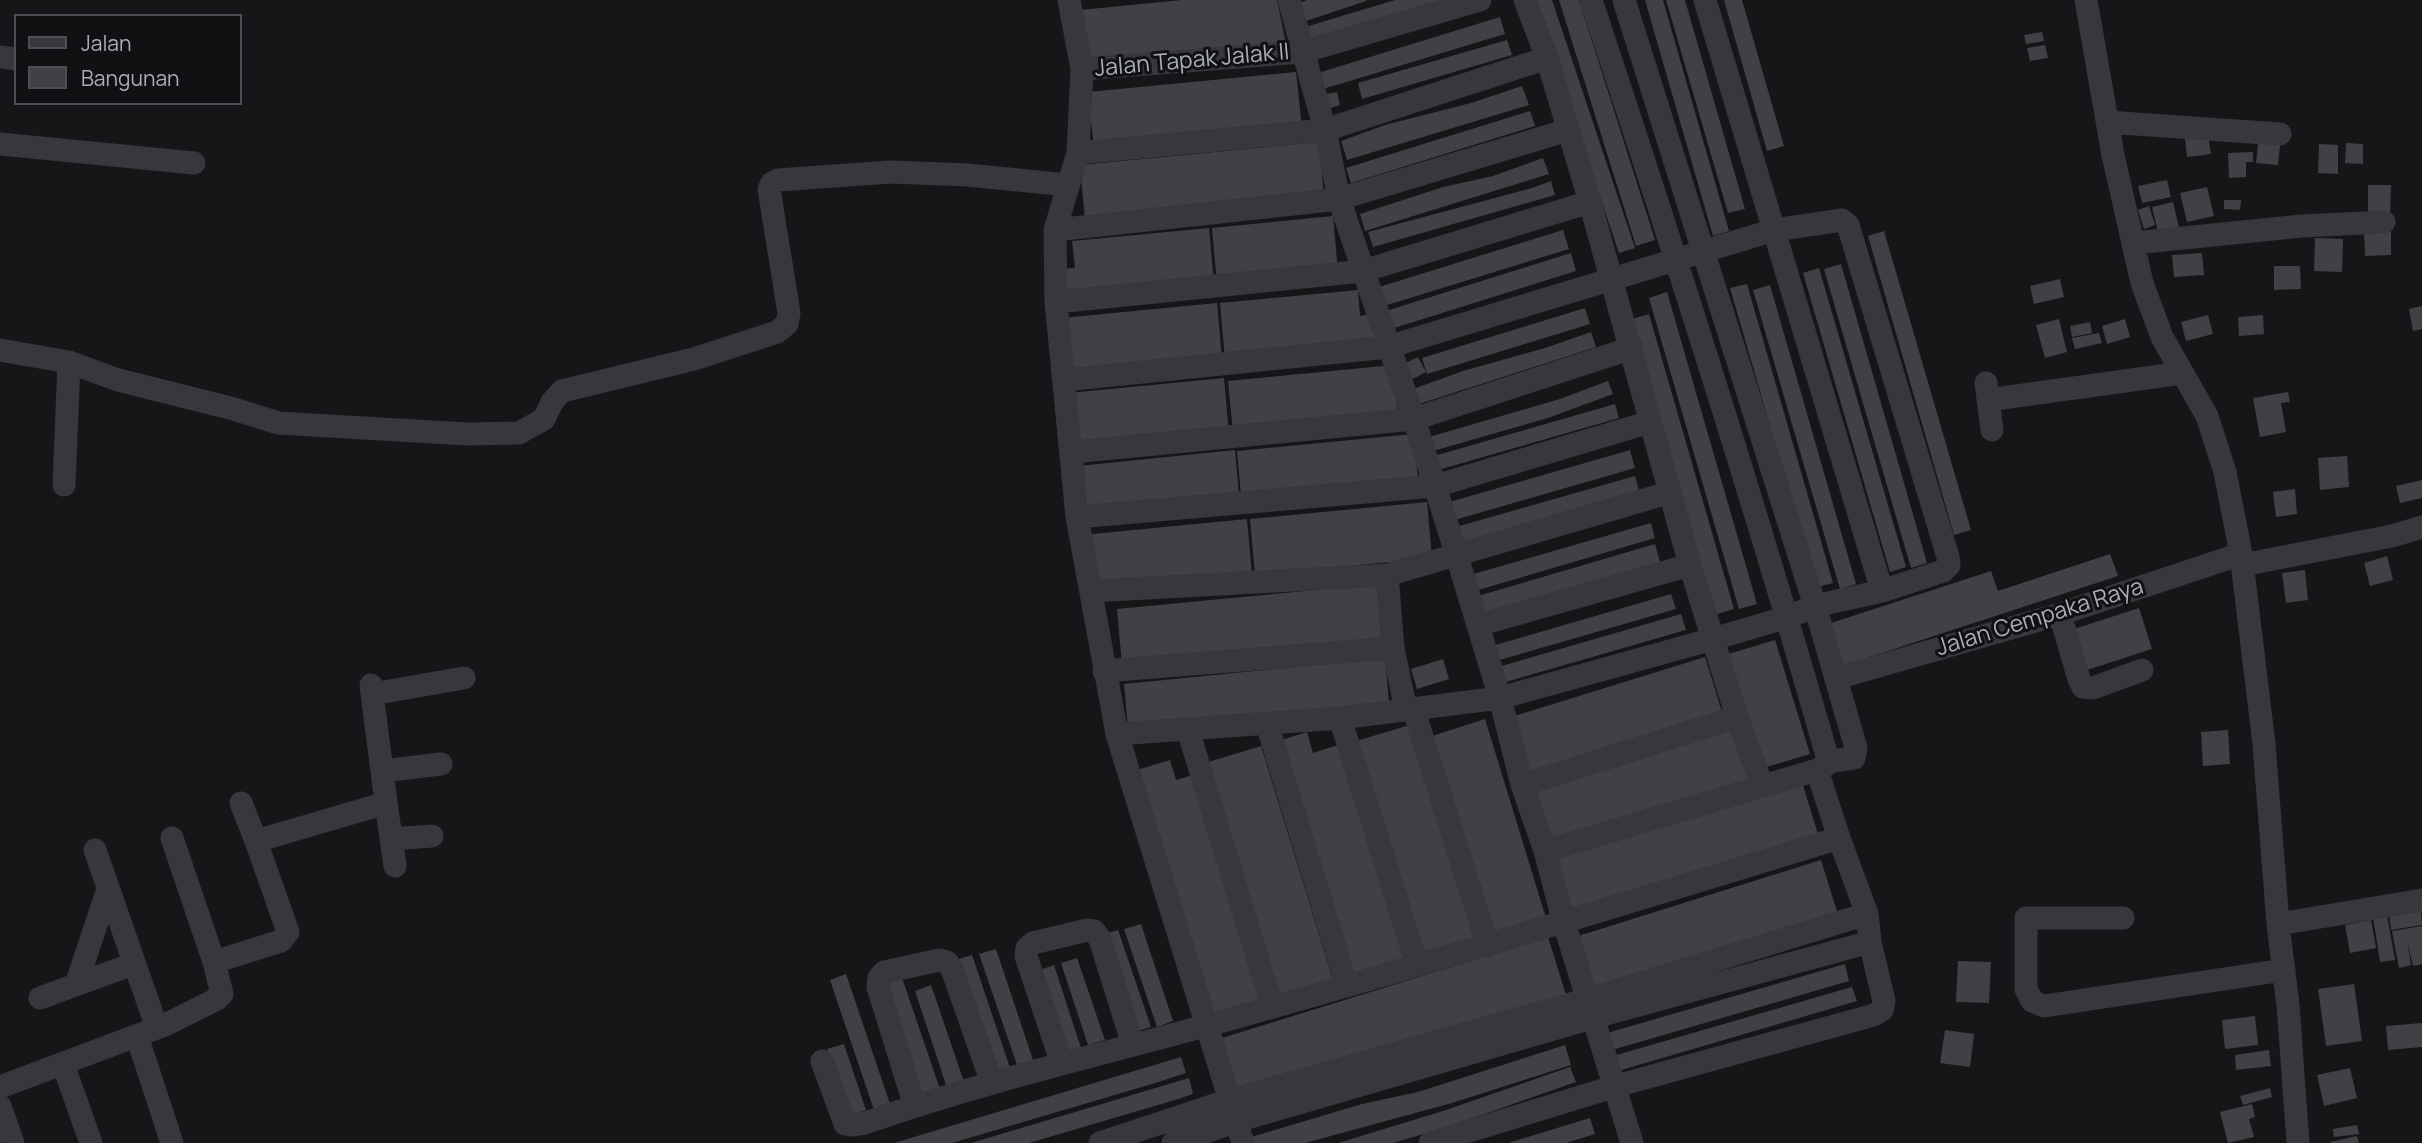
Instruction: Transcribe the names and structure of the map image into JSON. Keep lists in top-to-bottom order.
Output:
{
  "streets": {
    "street": ["Jalan Tapak Jalak II", "Jalan Cempaka Raya"]
  },
  "legend": ["Jalan", "Bangunan"]
}
